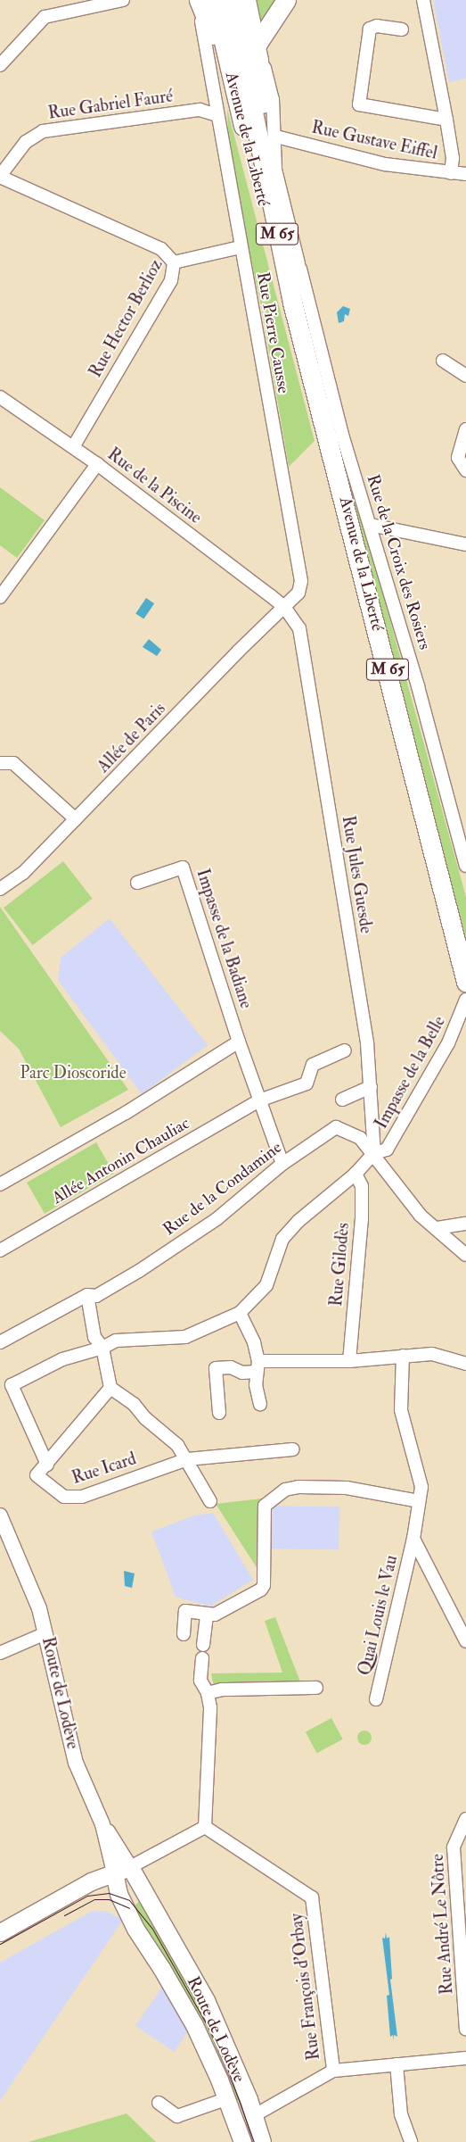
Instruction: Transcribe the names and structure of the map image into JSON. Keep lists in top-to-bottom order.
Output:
{
  "streets": {
    "main road": ["Avenue de la Liberté", "M 65", "Route de Lodève"],
    "street": [
      "Rue Gabriel Fauré",
      "Rue Gustave Eiffel",
      "Rue Hector Berlioz",
      "Rue Pierre Causse",
      "Rue de la Piscine",
      "Rue de la Croix des Rosiers",
      "Allée de Paris",
      "Rue Jules Guesde",
      "Impasse de la Badiane",
      "Impasse de la Belle",
      "Allée Antonin Chauliac",
      "Rue de la Condamine",
      "Rue Gilodès",
      "Rue Icard",
      "Quai Louis le Vau",
      "Rue André Le Nôtre",
      "Rue François d'Orbay"
    ]
  },
  "crossings": [
    ["Rue Gabriel Fauré", "Rue Pierre Causse"],
    ["Avenue de la Liberté", "Rue Gustave Eiffel"],
    ["Avenue de la Liberté", "Rue Pierre Causse"],
    ["Avenue de la Liberté", "Rue de la Croix des Rosiers"],
    ["Rue Gustave Eiffel", "Rue de la Croix des Rosiers"],
    ["Rue Hector Berlioz", "Rue Pierre Causse"],
    ["Rue Hector Berlioz", "Rue de la Piscine"],
    ["Rue Pierre Causse", "Rue de la Piscine"],
    ["Rue Pierre Causse", "Allée de Paris"],
    ["Rue Pierre Causse", "Rue Jules Guesde"],
    ["Rue de la Piscine", "Allée de Paris"],
    ["Rue de la Piscine", "Rue Jules Guesde"],
    ["Allée de Paris", "Rue Jules Guesde"],
    ["Rue Jules Guesde", "Impasse de la Belle"],
    ["Rue Jules Guesde", "Rue de la Condamine"],
    ["Impasse de la Belle", "Rue de la Condamine"],
    ["Impasse de la Belle", "Rue Gilodès"]
  ],
  "parks": ["Parc Dioscoride"]
}
